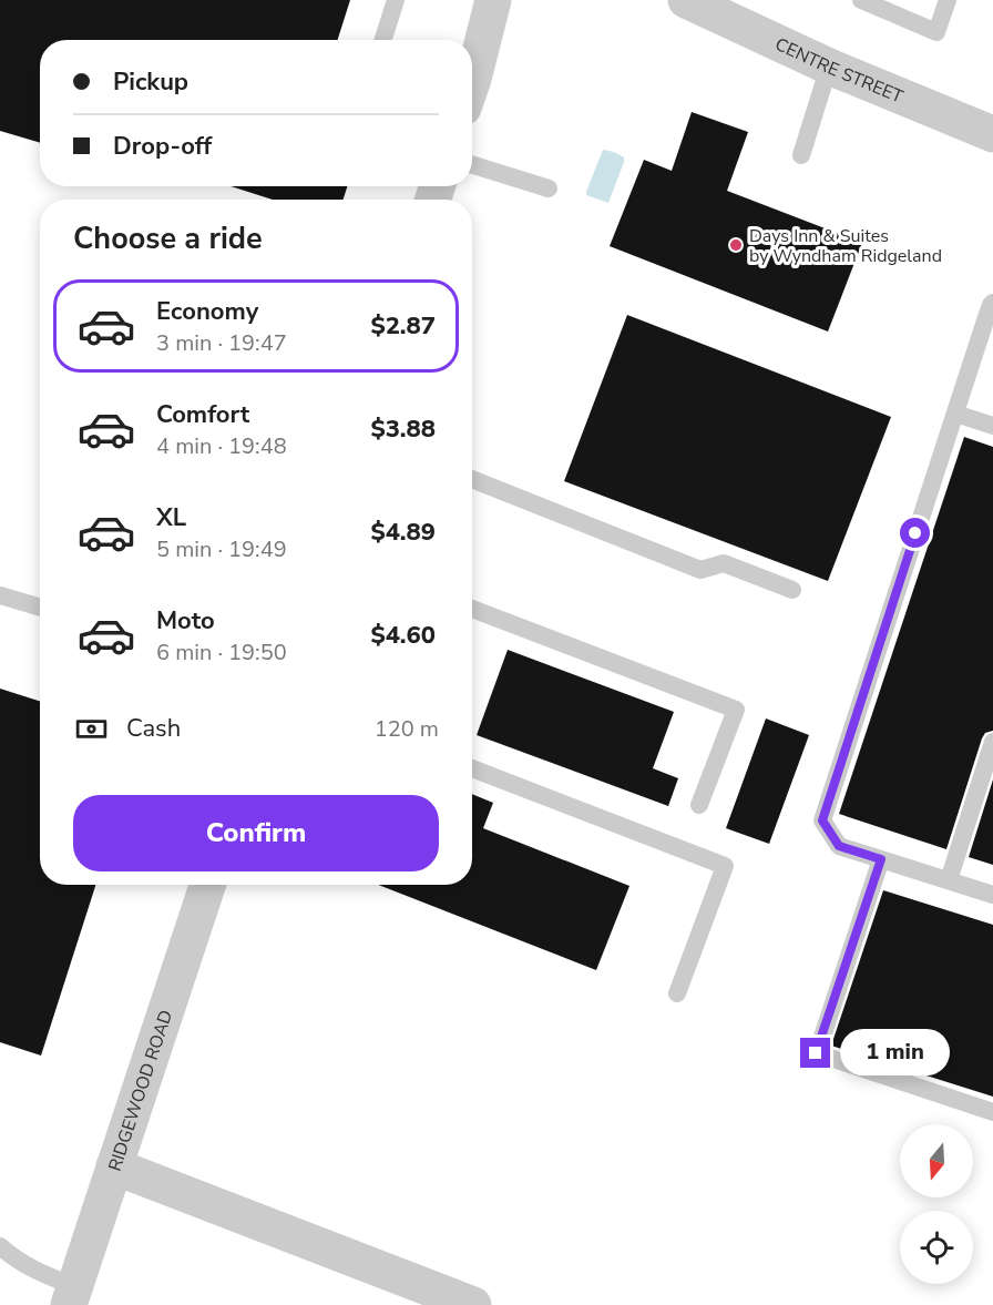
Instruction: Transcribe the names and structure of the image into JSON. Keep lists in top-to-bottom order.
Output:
{
  "streets": {
    "street": ["CENTRE STREET", "RIDGEWOOD ROAD"]
  },
  "places": ["Days Inn & Suites by Wyndham Ridgeland"],
  "north": "bottom",
  "page": {
    "banner": ["Pickup", "Drop-off"],
    "heading": "Choose a ride",
    "list": [
      {
        "name": "Economy",
        "note": "3 min · 19:47",
        "value": "$2.87"
      },
      {
        "name": "Comfort",
        "note": "4 min · 19:48",
        "value": "$3.88"
      },
      {
        "name": "XL",
        "note": "5 min · 19:49",
        "value": "$4.89"
      },
      {
        "name": "Moto",
        "note": "6 min · 19:50",
        "value": "$4.60"
      }
    ],
    "pay": ["Cash", "120 m"],
    "buttons": "Confirm",
    "bubble": "1 min"
  }
}
